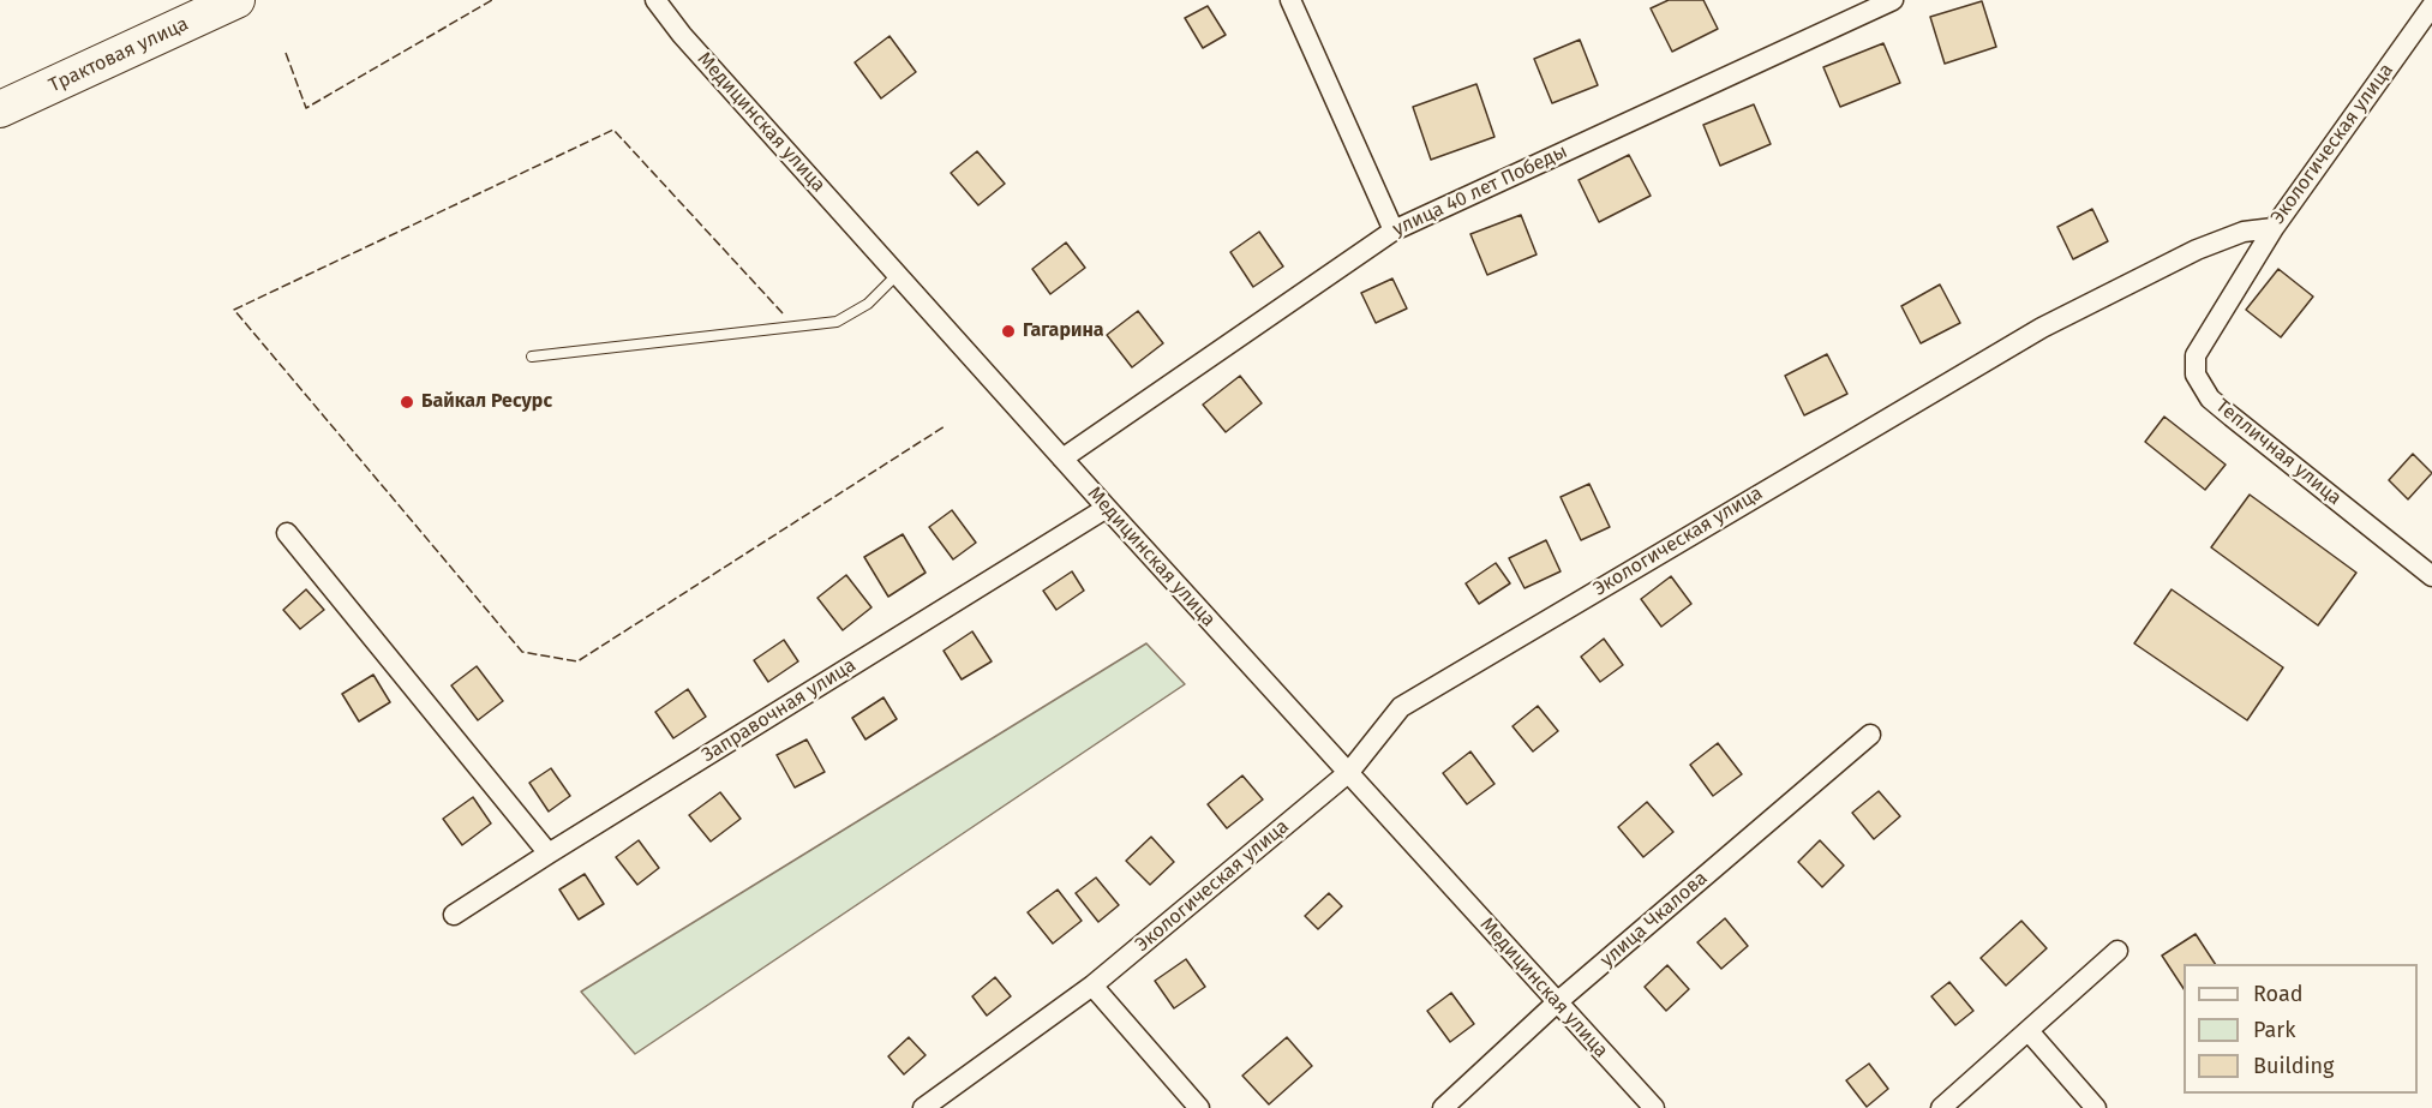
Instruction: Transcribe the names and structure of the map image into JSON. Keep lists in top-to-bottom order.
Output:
{
  "streets": {
    "highway": ["Трактовая улица"],
    "street": [
      "Медицинская улица",
      "Экологическая улица",
      "улица 40 лет Победы",
      "Тепличная улица",
      "Заправочная улица",
      "улица Чкалова"
    ]
  },
  "crossings": [
    ["Медицинская улица", "Экологическая улица"],
    ["Медицинская улица", "улица 40 лет Победы"],
    ["Медицинская улица", "Заправочная улица"],
    ["Медицинская улица", "улица Чкалова"],
    ["Экологическая улица", "Тепличная улица"]
  ],
  "places": ["Гагарина", "Байкал Ресурс"],
  "legend": ["Road", "Park", "Building"]
}
